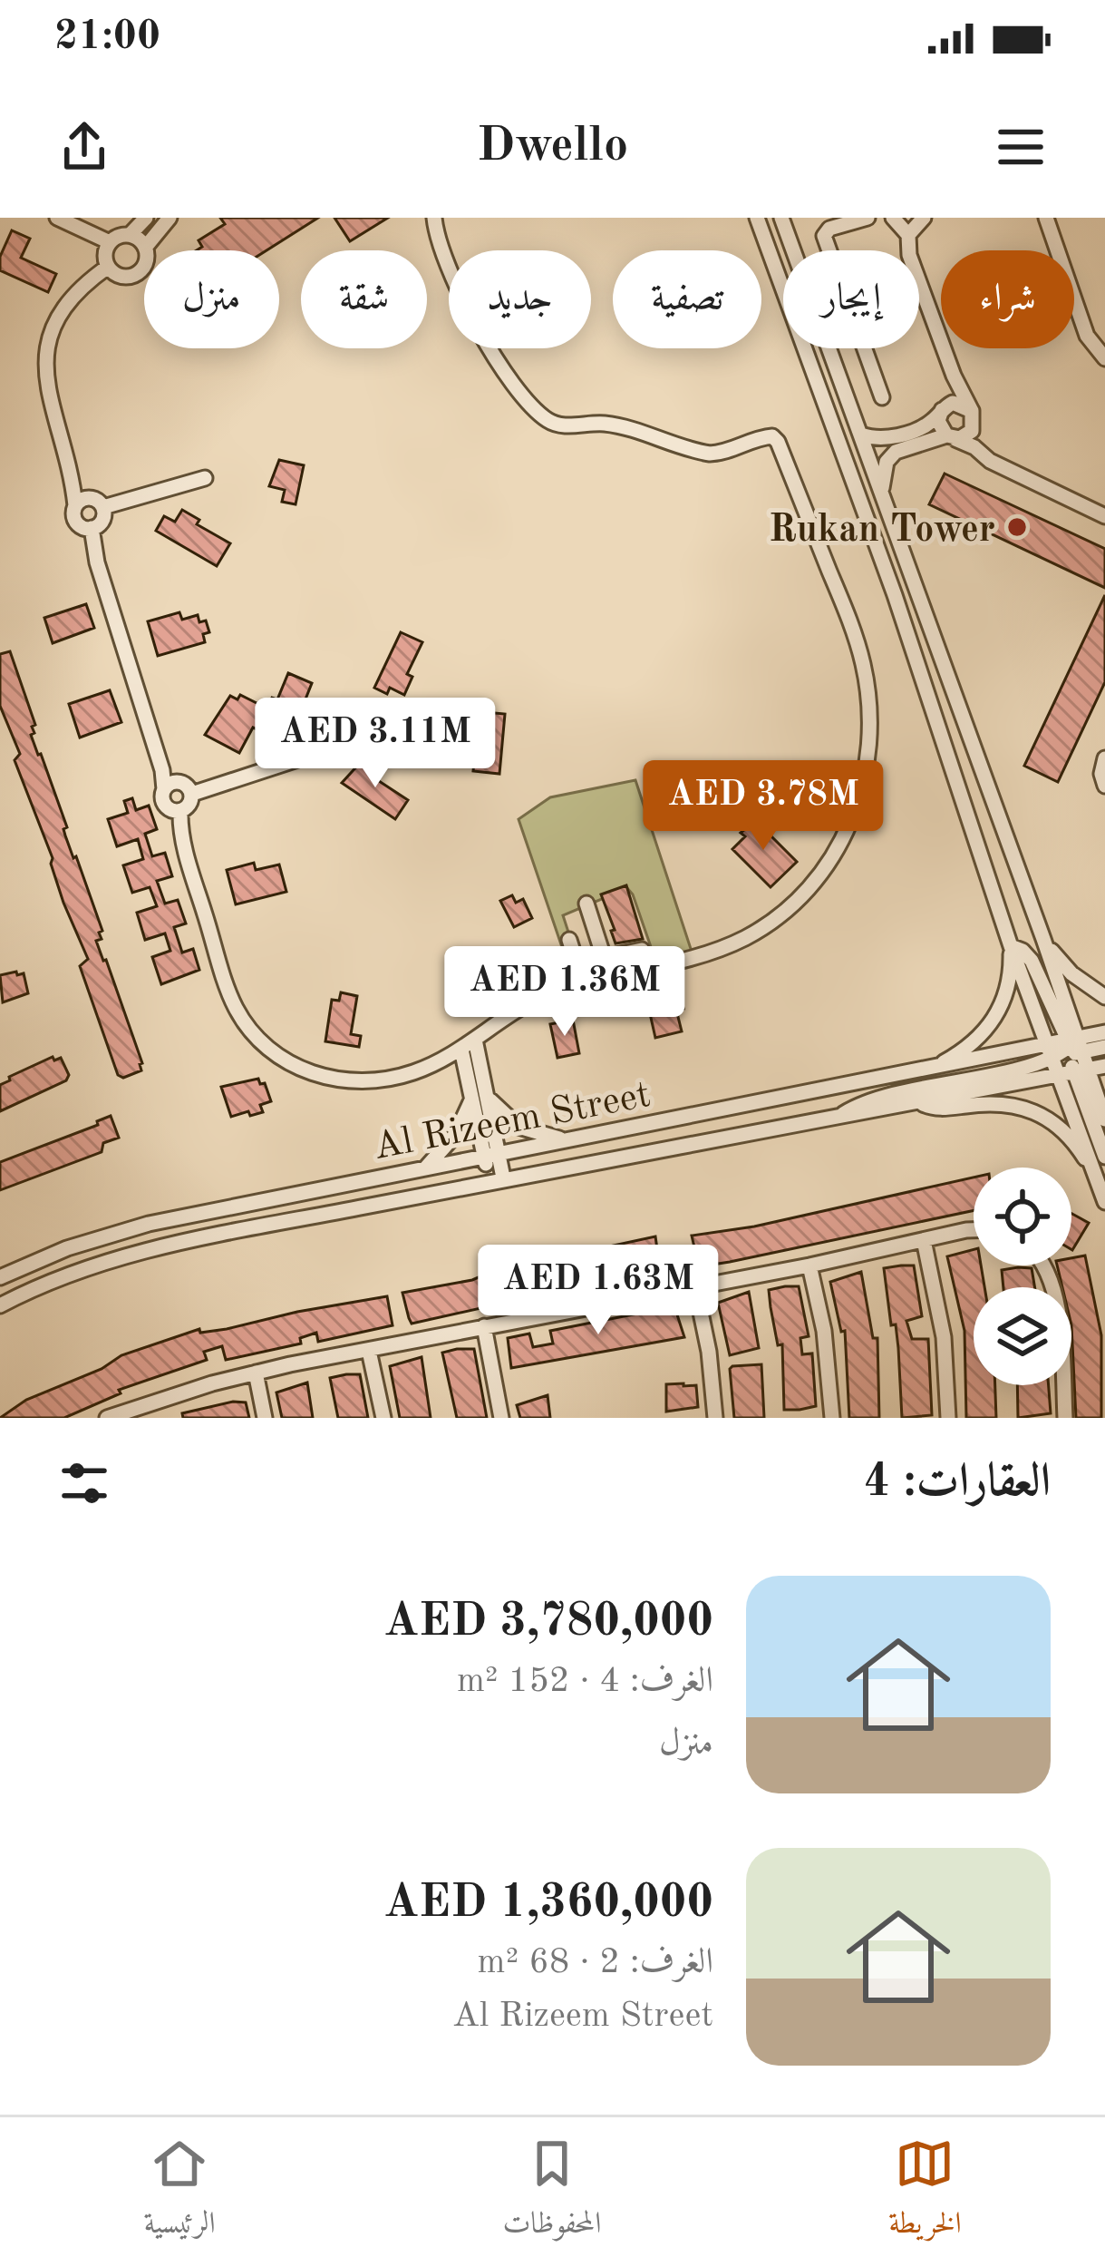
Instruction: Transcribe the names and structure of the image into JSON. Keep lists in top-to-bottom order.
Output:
{
  "streets": {
    "street": ["Al Rizeem Street"]
  },
  "places": ["Rukan Tower"],
  "page": {
    "status": "21:00",
    "header": "Dwello",
    "chip": [
      "شراء",
      "إيجار",
      "تصفية",
      "جديد",
      "شقة",
      "منزل"
    ],
    "price": [
      "AED 3.11M",
      "AED 3.78M",
      "AED 1.36M",
      "AED 1.63M"
    ],
    "heading": "العقارات: 4",
    "list": [
      {
        "name": "AED 3,780,000",
        "note": "الغرف: 4 · 152 m² · منزل"
      },
      {
        "name": "AED 1,360,000",
        "note": "الغرف: 2 · 68 m² · Al Rizeem Street"
      }
    ],
    "tabs": ["الخريطة", "المحفوظات", "الرئيسية"]
  }
}
